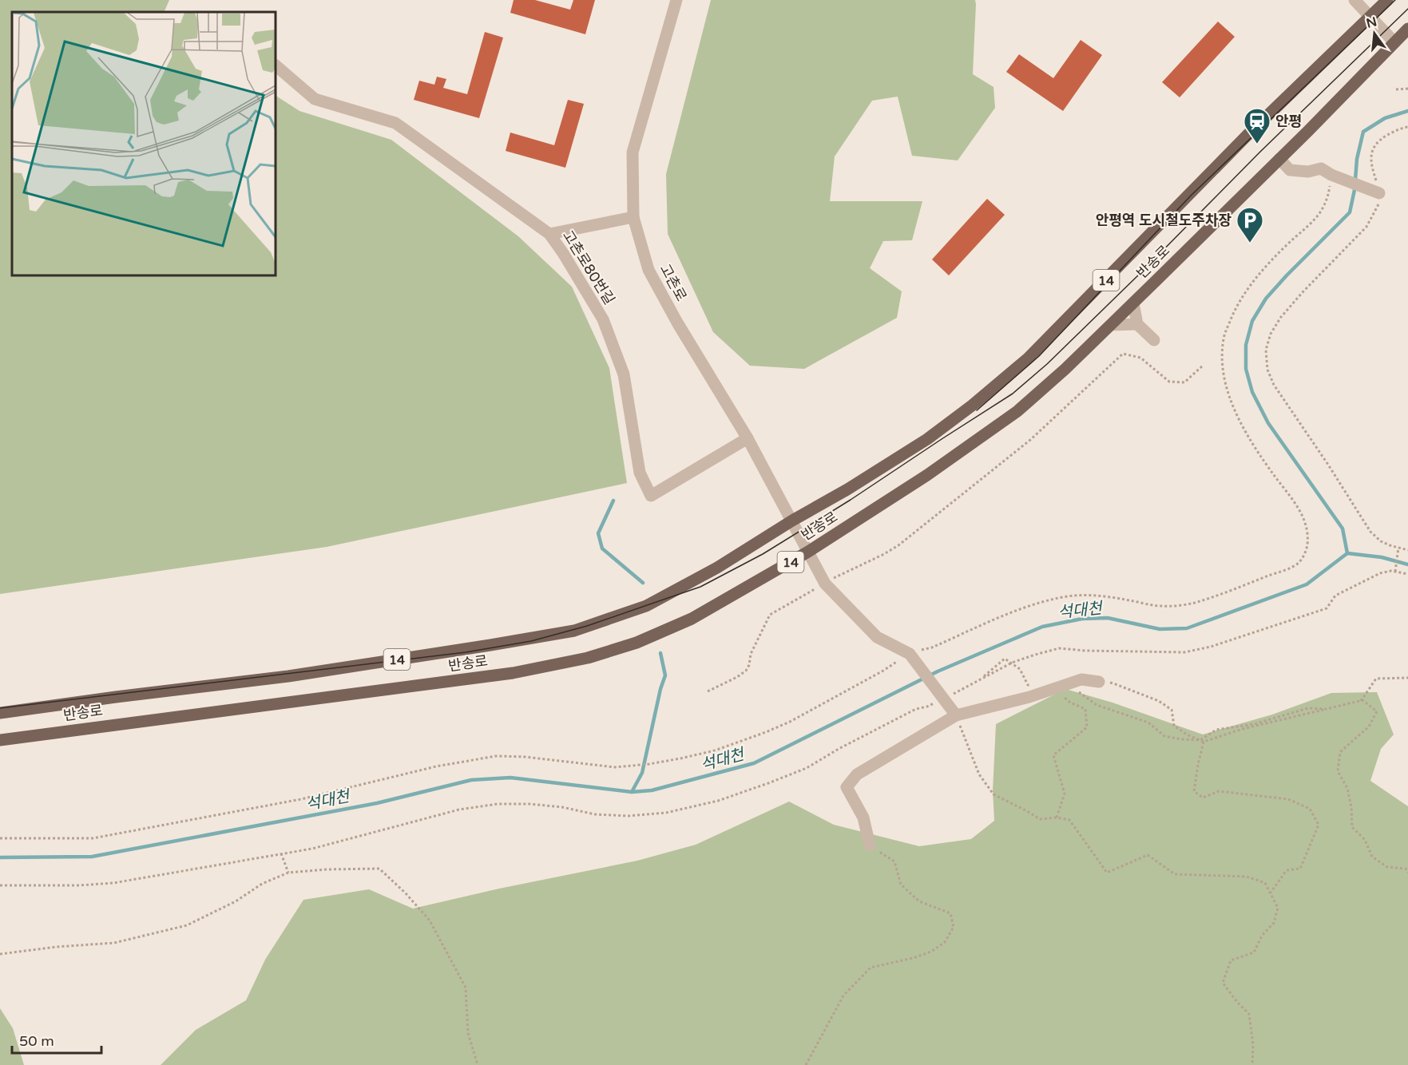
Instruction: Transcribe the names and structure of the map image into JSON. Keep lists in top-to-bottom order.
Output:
{
  "streets": {
    "main road": ["반송로", "14"],
    "street": ["고촌로80번길", "고촌로"]
  },
  "crossings": [
    ["반송로", "고촌로"],
    ["고촌로80번길", "고촌로"]
  ],
  "water": ["석대천"],
  "places": {
    "station": ["안평"],
    "parking": ["안평역 도시철도주차장"]
  },
  "scale_bar": "50 m",
  "north": "top"
}
